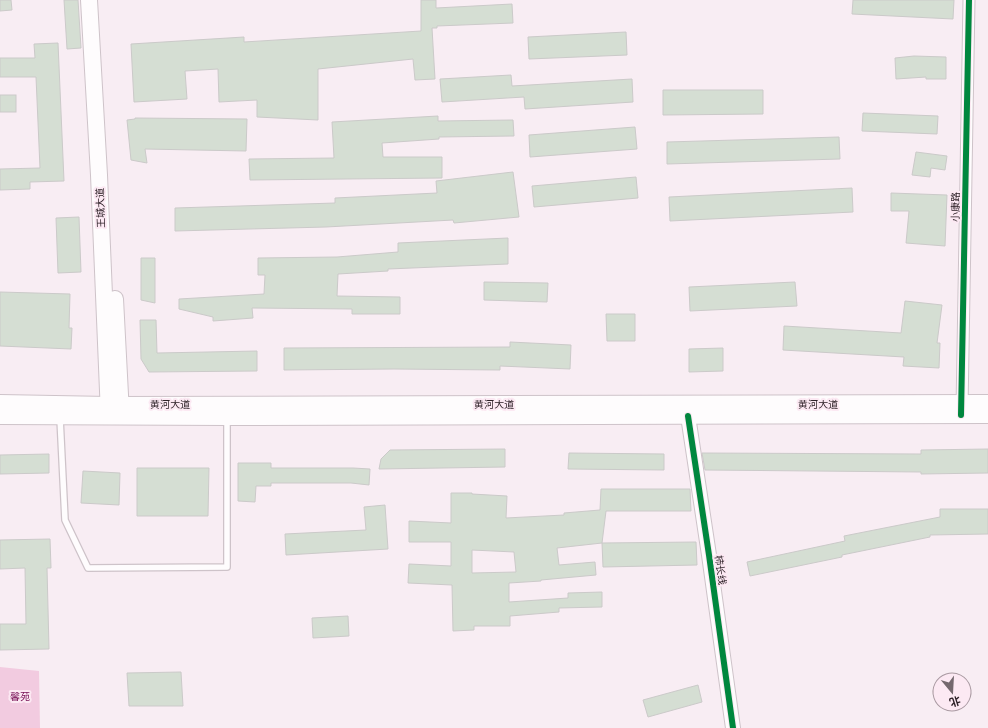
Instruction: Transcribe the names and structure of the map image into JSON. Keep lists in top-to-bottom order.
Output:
{
  "streets": {
    "main road": ["王城大道", "黄河大道"],
    "street": ["小康路", "柿长线"]
  },
  "crossings": [
    ["小康路", "黄河大道"],
    ["王城大道", "黄河大道"],
    ["黄河大道", "柿长线"]
  ],
  "parks": ["馨苑"],
  "north": "bottom"
}
